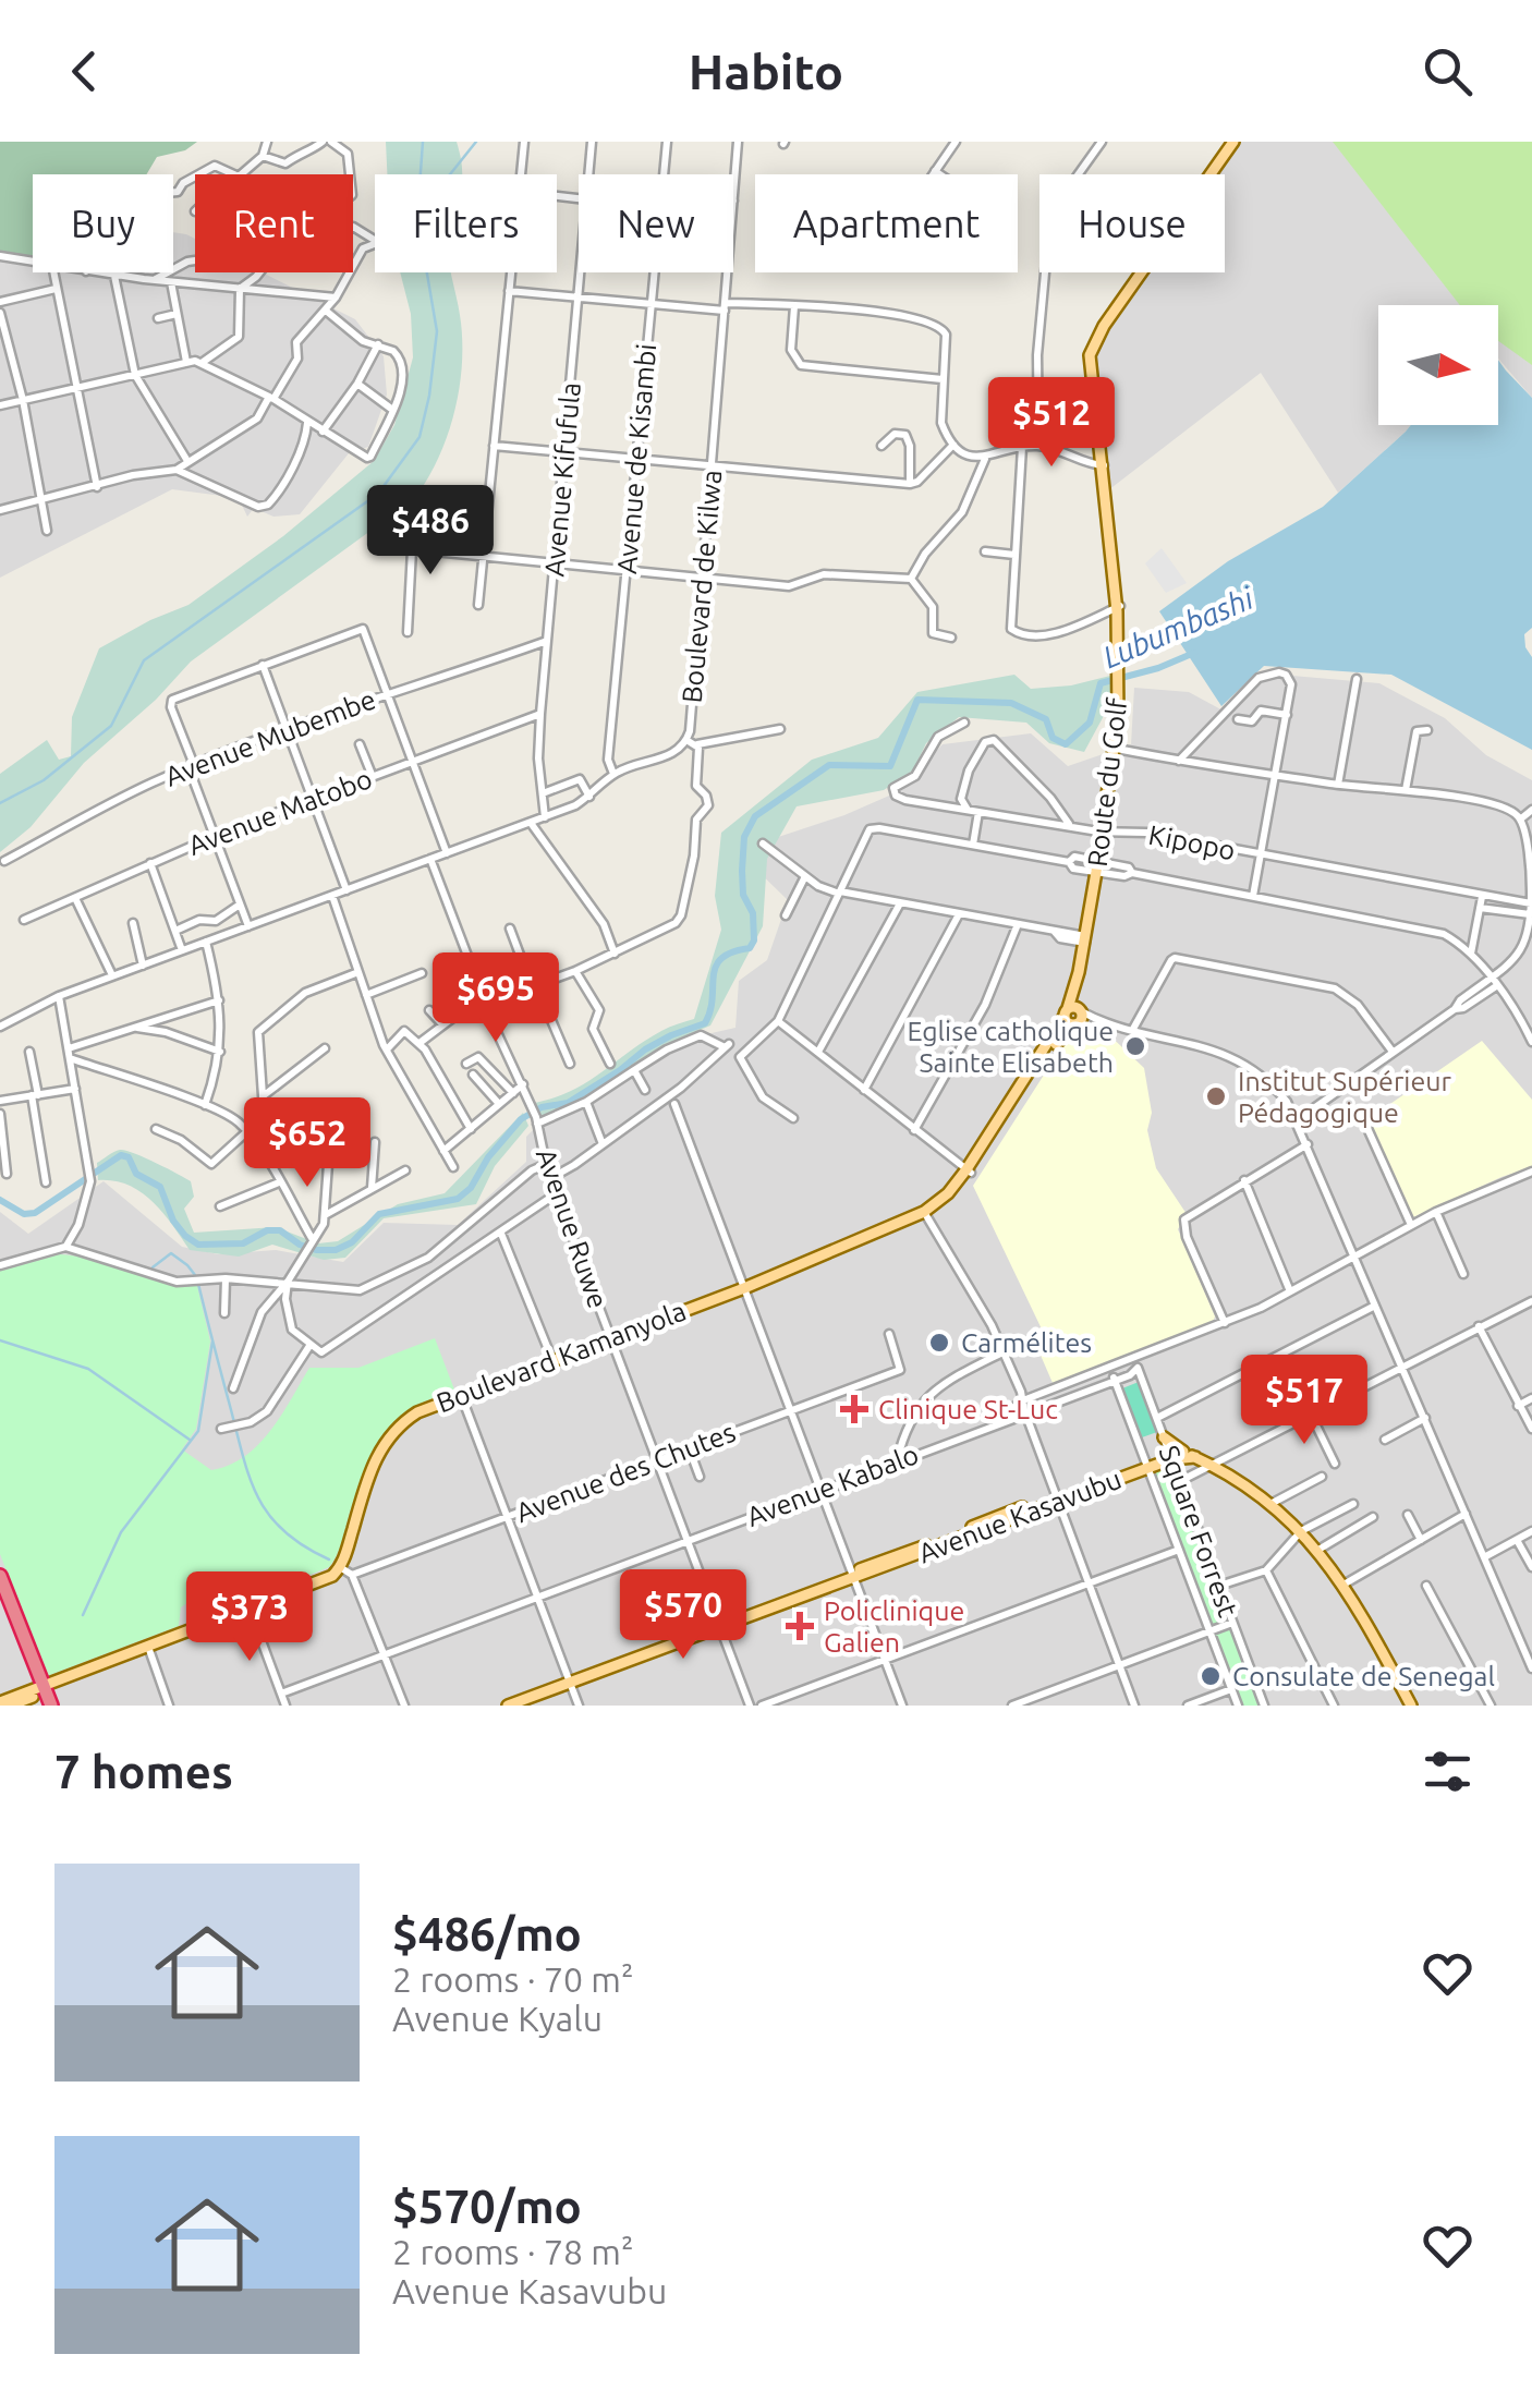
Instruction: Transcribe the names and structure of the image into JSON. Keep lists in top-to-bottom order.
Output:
{
  "streets": {
    "main road": ["Route du Golf", "Boulevard Kamanyola", "Avenue Kasavubu"],
    "street": [
      "Avenue de Kisambi",
      "Avenue Kifufula",
      "Boulevard de Kilwa",
      "Avenue Mubembe",
      "Avenue Matobo",
      "Kipopo",
      "Avenue Ruwe",
      "Avenue des Chutes",
      "Avenue Kabalo",
      "Square Forrest"
    ]
  },
  "crossings": [
    ["Avenue de Kisambi", "Boulevard de Kilwa"],
    ["Avenue Kifufula", "Boulevard de Kilwa"],
    ["Avenue Kifufula", "Avenue Mubembe"],
    ["Avenue Kifufula", "Avenue Matobo"],
    ["Route du Golf", "Kipopo"],
    ["Route du Golf", "Boulevard Kamanyola"],
    ["Avenue Ruwe", "Boulevard Kamanyola"],
    ["Avenue Ruwe", "Avenue des Chutes"],
    ["Avenue Ruwe", "Avenue Kabalo"],
    ["Avenue Ruwe", "Avenue Kasavubu"],
    ["Boulevard Kamanyola", "Avenue des Chutes"],
    ["Avenue Kabalo", "Square Forrest"],
    ["Avenue Kasavubu", "Square Forrest"]
  ],
  "water": ["Lubumbashi"],
  "places": {
    "other": [
      "Eglise catholique Sainte Elisabeth",
      "Institut Supérieur Pédagogique",
      "Carmélites",
      "Consulate de Senegal"
    ],
    "health": ["Clinique St-Luc", "Policlinique Galien"]
  },
  "north": "right",
  "page": {
    "header": "Habito",
    "chip": [
      "Buy",
      "Rent",
      "Filters",
      "New",
      "Apartment",
      "House"
    ],
    "price": [
      "$512",
      "$486",
      "$695",
      "$652",
      "$517",
      "$570",
      "$373"
    ],
    "heading": "7 homes",
    "list": [
      {
        "name": "$486/mo",
        "note": "2 rooms · 70 m² · Avenue Kyalu"
      },
      {
        "name": "$570/mo",
        "note": "2 rooms · 78 m² · Avenue Kasavubu"
      }
    ]
  }
}
